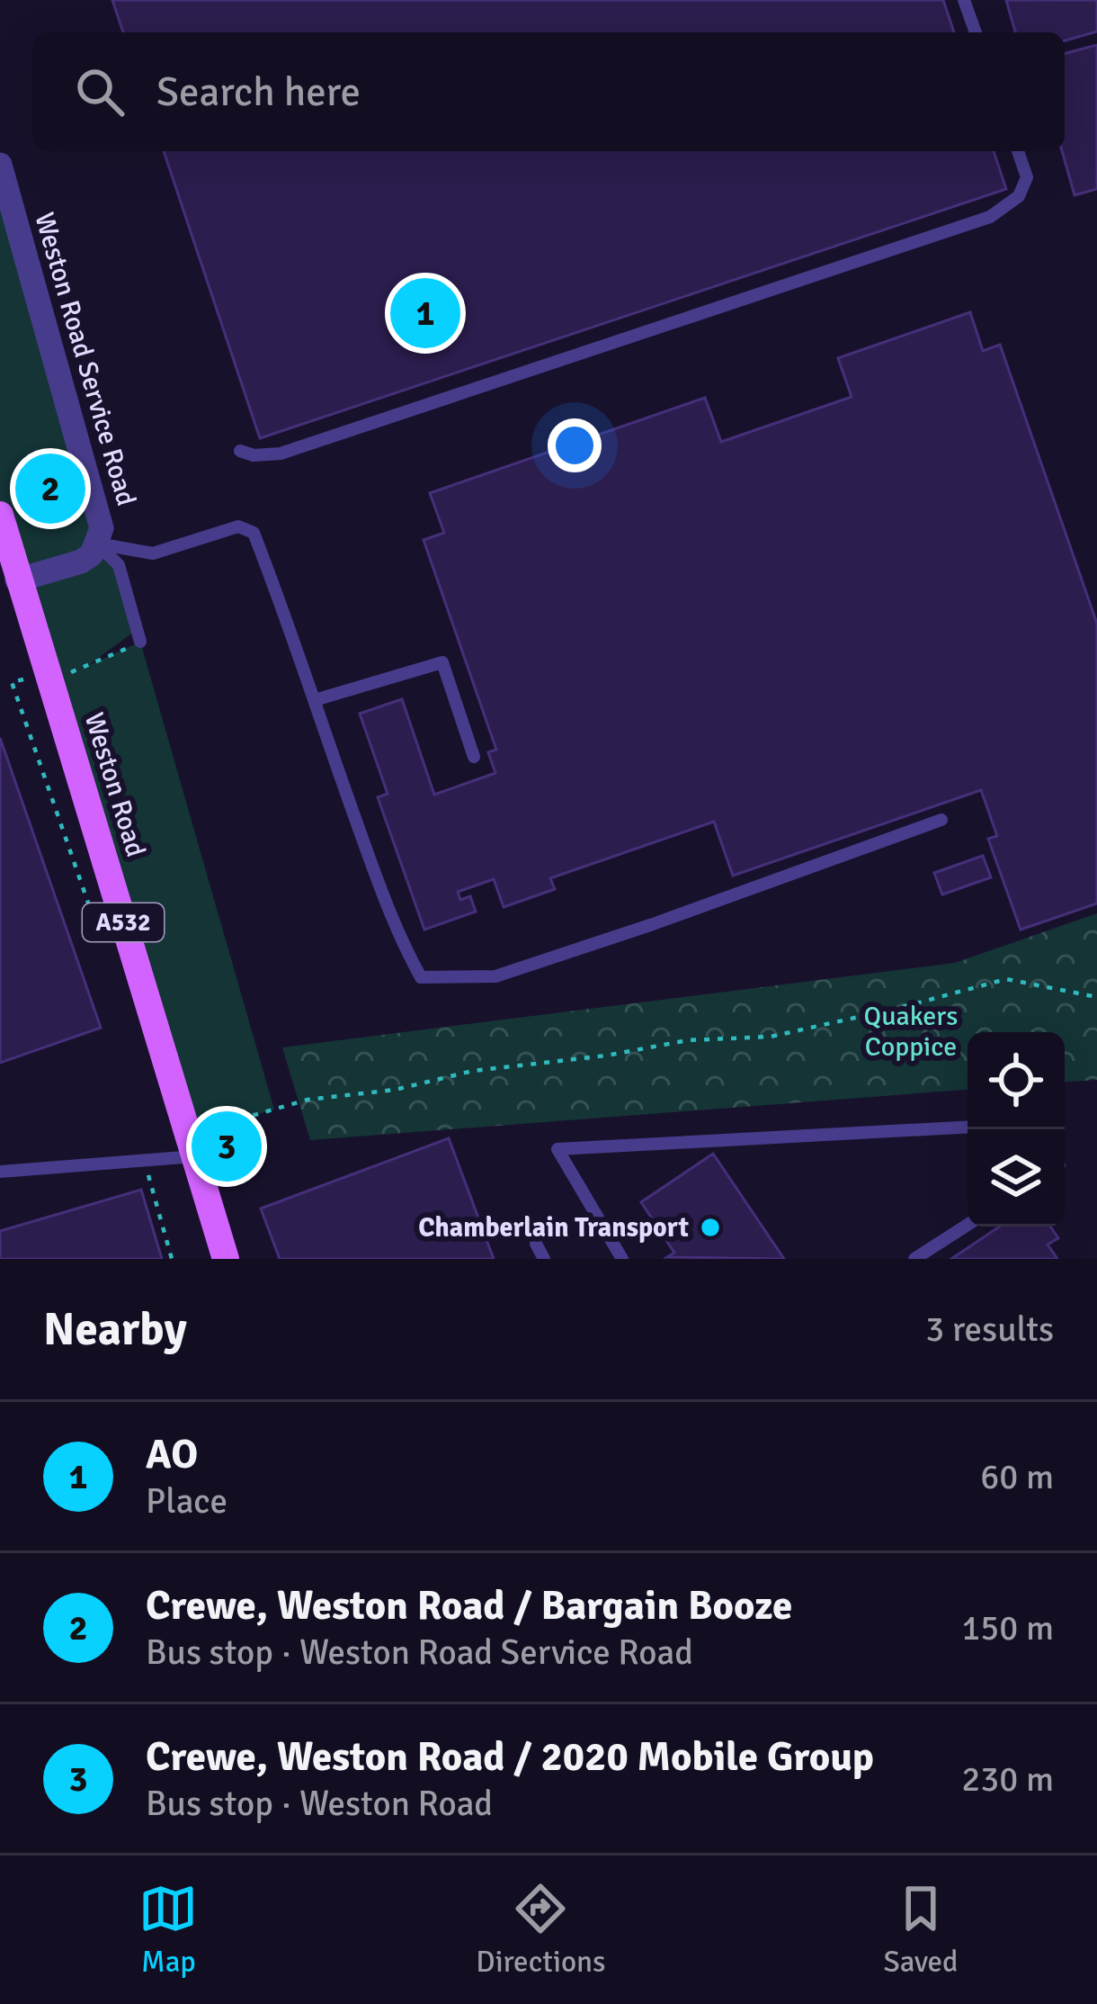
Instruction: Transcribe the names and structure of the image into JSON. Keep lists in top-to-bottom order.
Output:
{
  "streets": {
    "main road": ["Weston Road", "A532"],
    "street": ["Weston Road Service Road"]
  },
  "crossings": [
    ["Weston Road Service Road", "Weston Road"]
  ],
  "parks": ["Quakers Coppice"],
  "places": ["Chamberlain Transport"],
  "page": {
    "search": "Search here",
    "pins": ["1", "2", "3"],
    "heading": ["Nearby", "3 results"],
    "list": [
      {
        "mark": "1",
        "name": "AO",
        "note": "Place",
        "value": "60 m"
      },
      {
        "mark": "2",
        "name": "Crewe, Weston Road / Bargain Booze",
        "note": "Bus stop · Weston Road Service Road",
        "value": "150 m"
      },
      {
        "mark": "3",
        "name": "Crewe, Weston Road / 2020 Mobile Group",
        "note": "Bus stop · Weston Road",
        "value": "230 m"
      }
    ],
    "nav": ["Map", "Directions", "Saved"]
  }
}
